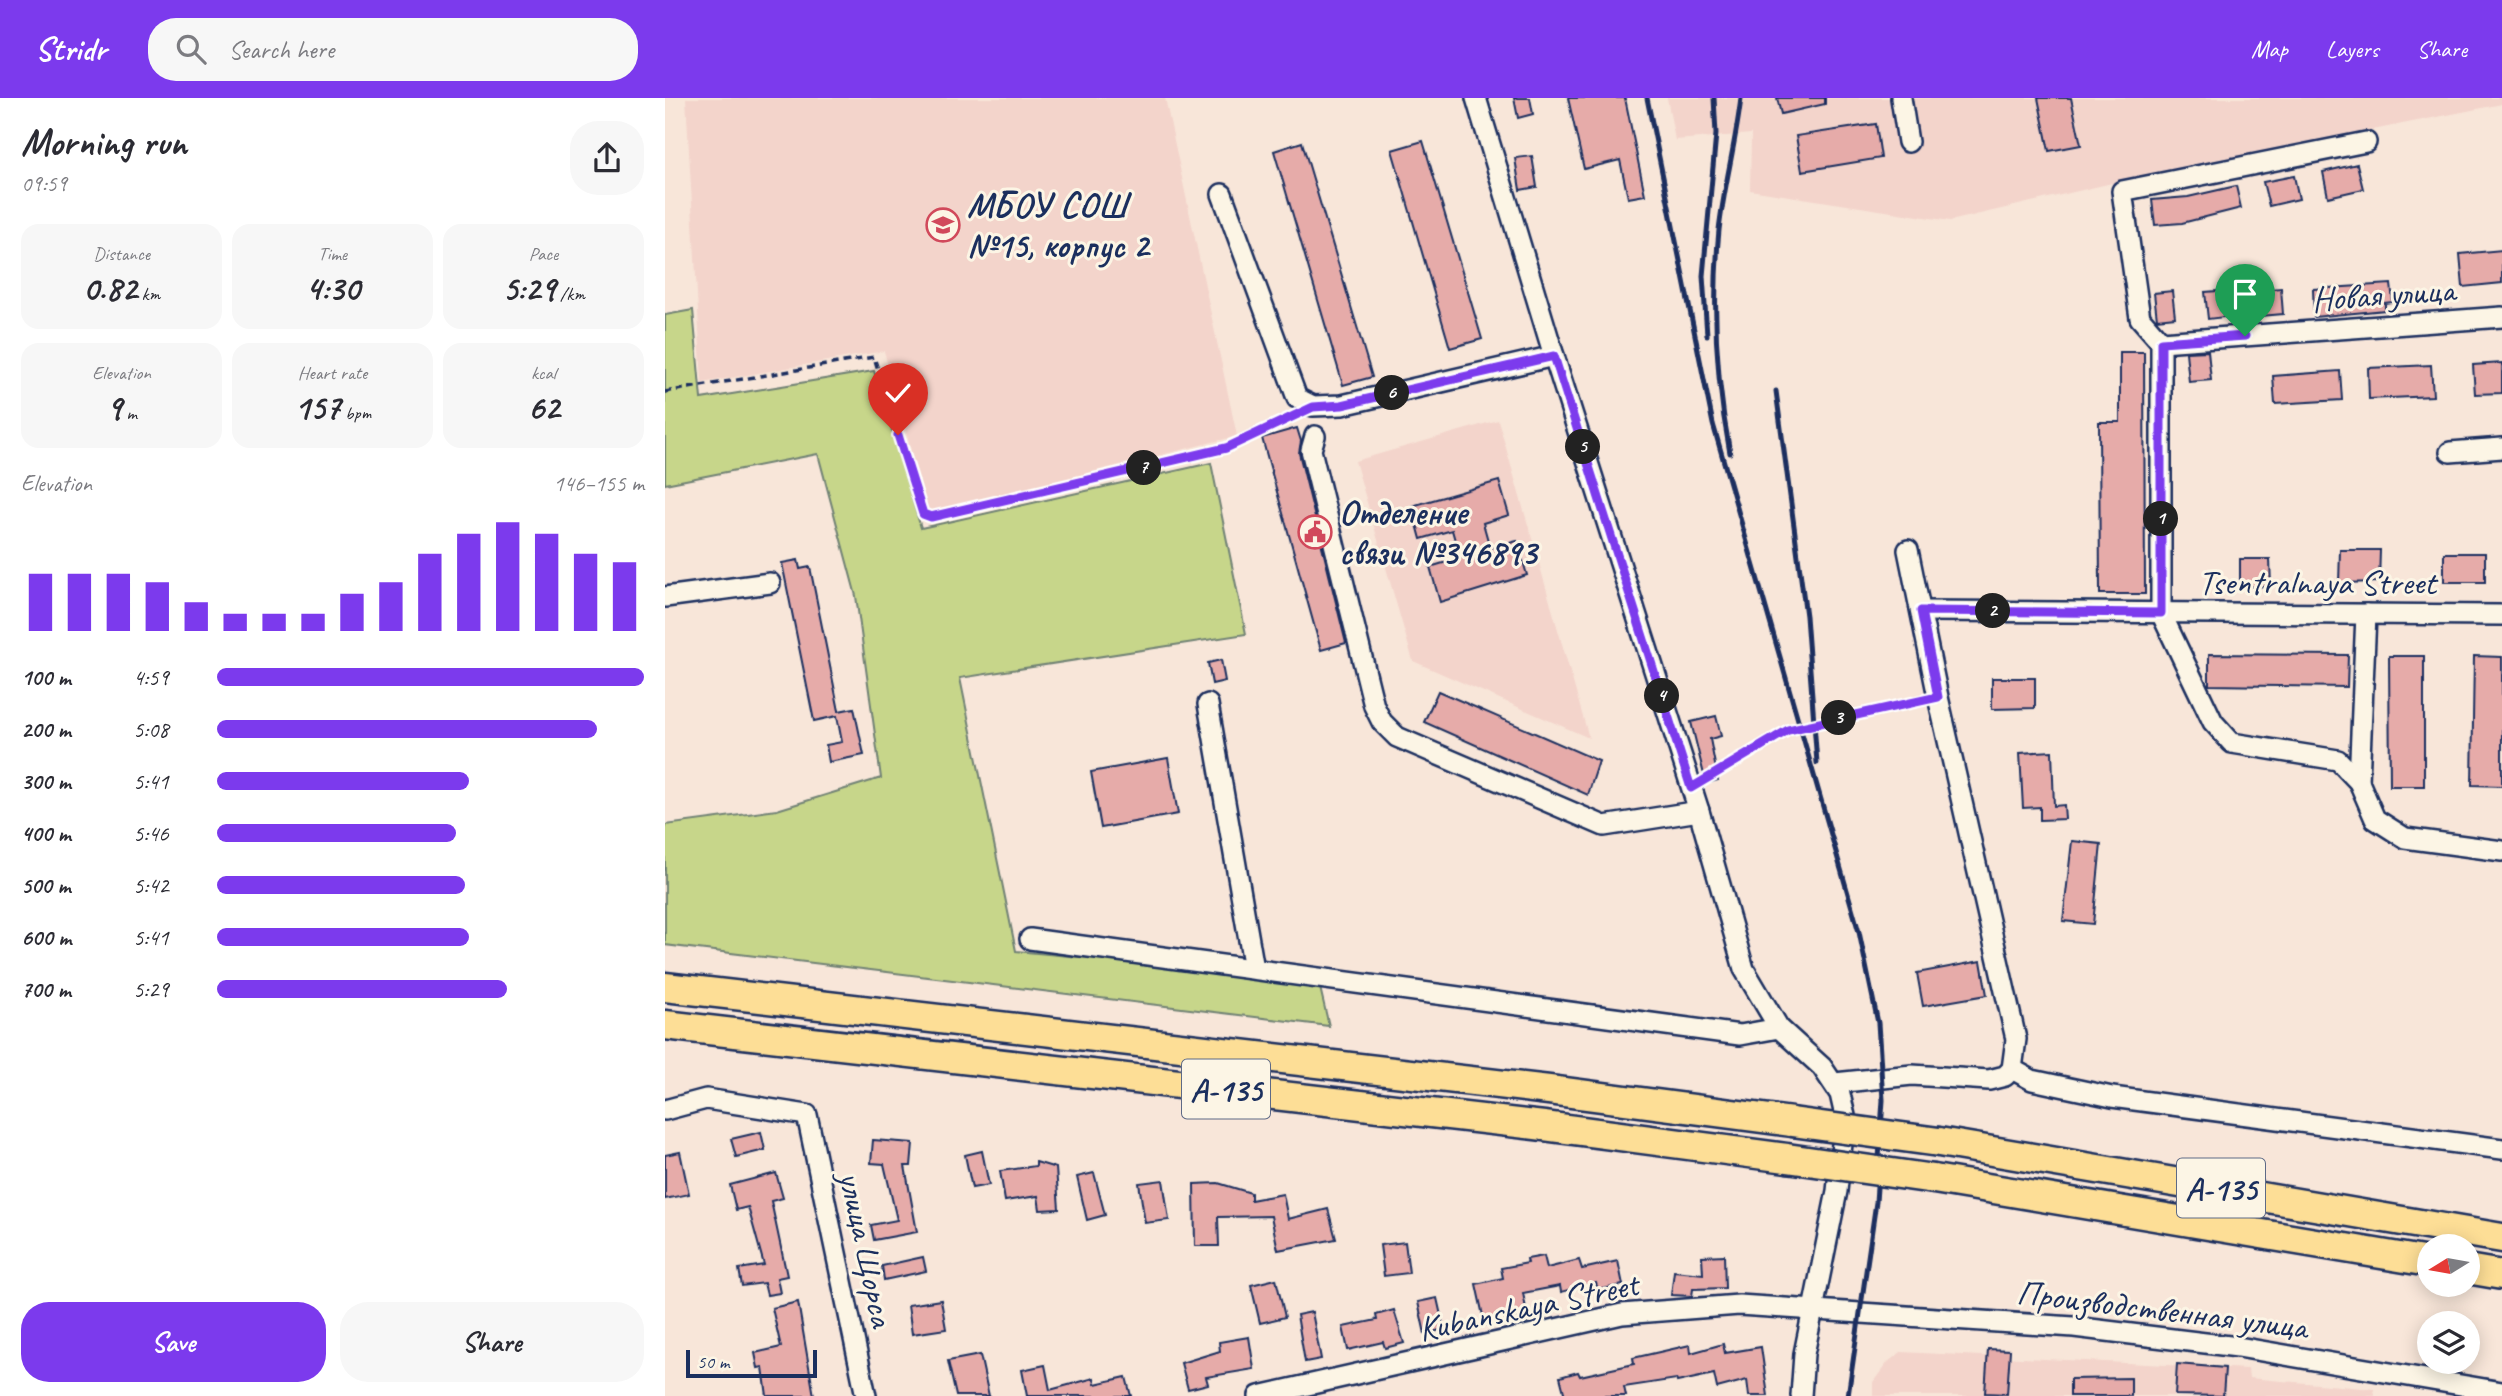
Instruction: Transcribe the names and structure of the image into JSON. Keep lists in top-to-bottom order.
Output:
{
  "streets": {
    "highway": ["А-135"],
    "street": [
      "Новая улица",
      "Tsentralnaya Street",
      "улица Щорса",
      "Kubanskaya Street",
      "Производственная улица"
    ]
  },
  "crossings": [
    ["Kubanskaya Street", "Производственная улица"]
  ],
  "places": {
    "school or university": ["МБОУ СОШ №15, корпус 2"],
    "public building": ["Отделение связи №346893"]
  },
  "scale_bar": "50 m",
  "north": "left",
  "page": {
    "header": "Stridr",
    "search": "Search here",
    "nav": ["Map", "Layers", "Share"],
    "heading": ["Morning run", "09:59"],
    "stats": [
      ["Distance", "0.82 km"],
      ["Time", "4:30"],
      ["Pace", "5:29 /km"],
      ["Elevation", "9 m"],
      ["Heart rate", "157 bpm"],
      ["kcal", "62"]
    ],
    "pins": [
      "6",
      "5",
      "7",
      "1",
      "2",
      "4",
      "3"
    ],
    "chart": ["Elevation", "146–155 m"],
    "list": [
      {
        "name": "100 m",
        "note": "4:59"
      },
      {
        "name": "200 m",
        "note": "5:08"
      },
      {
        "name": "300 m",
        "note": "5:41"
      },
      {
        "name": "400 m",
        "note": "5:46"
      },
      {
        "name": "500 m",
        "note": "5:42"
      },
      {
        "name": "600 m",
        "note": "5:41"
      },
      {
        "name": "700 m",
        "note": "5:29"
      }
    ],
    "buttons": ["Save", "Share"],
    "scale": "50 m"
  }
}
